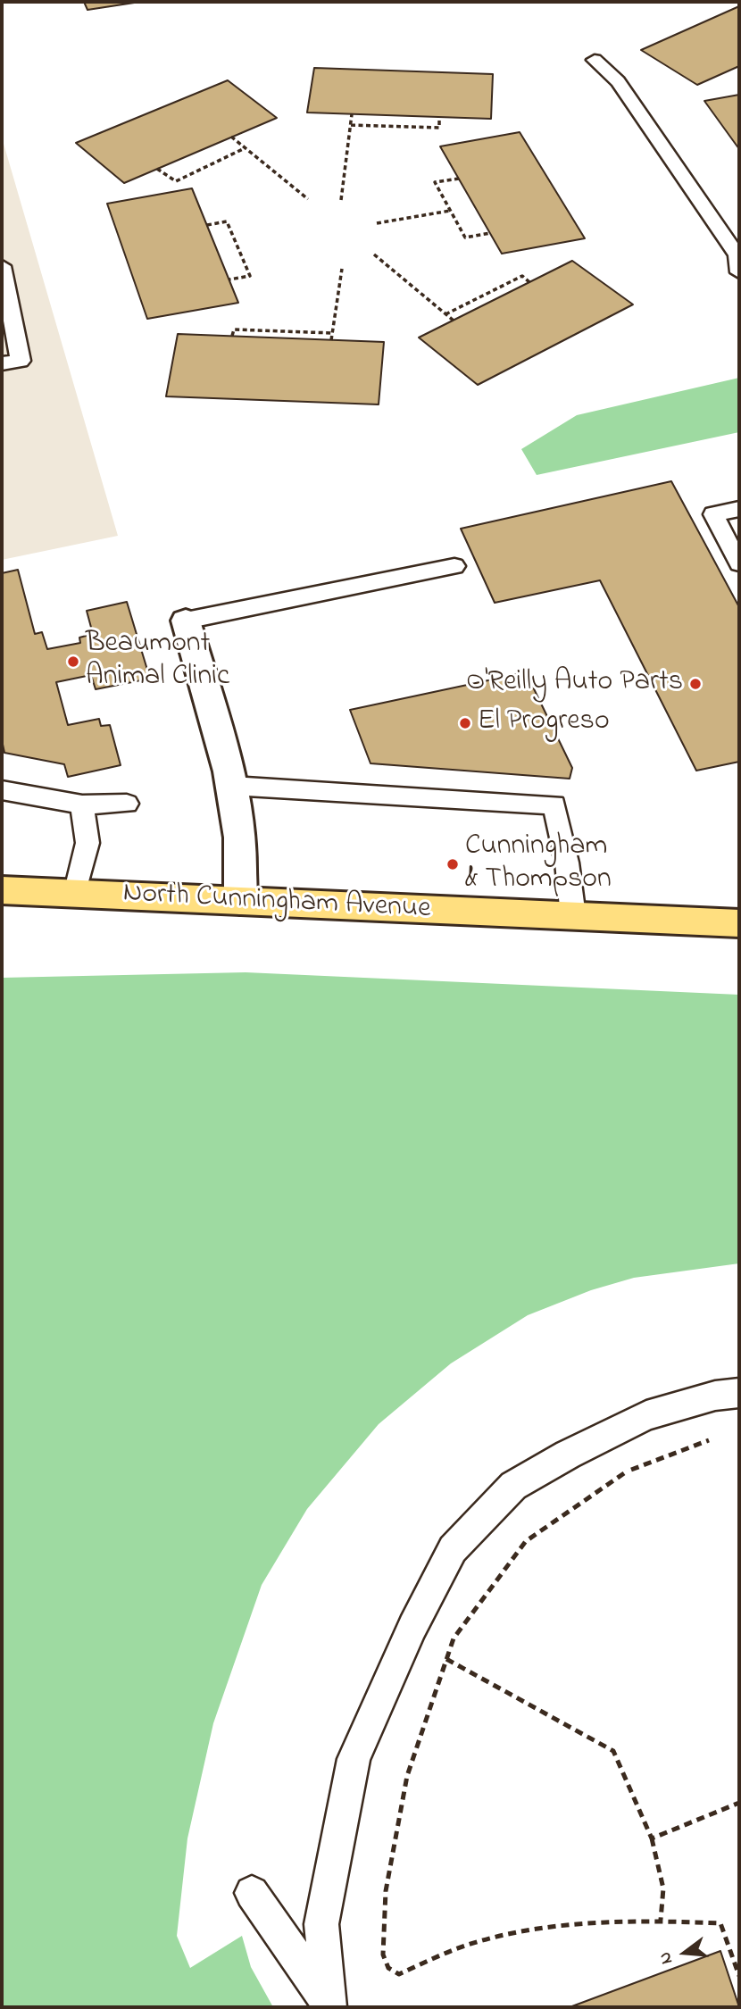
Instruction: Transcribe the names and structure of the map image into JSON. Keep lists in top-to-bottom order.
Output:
{
  "streets": {
    "main road": ["North Cunningham Avenue"]
  },
  "places": [
    "Beaumont Animal Clinic",
    "O'Reilly Auto Parts",
    "El Progreso",
    "Cunningham & Thompson"
  ],
  "north": "left"
}
